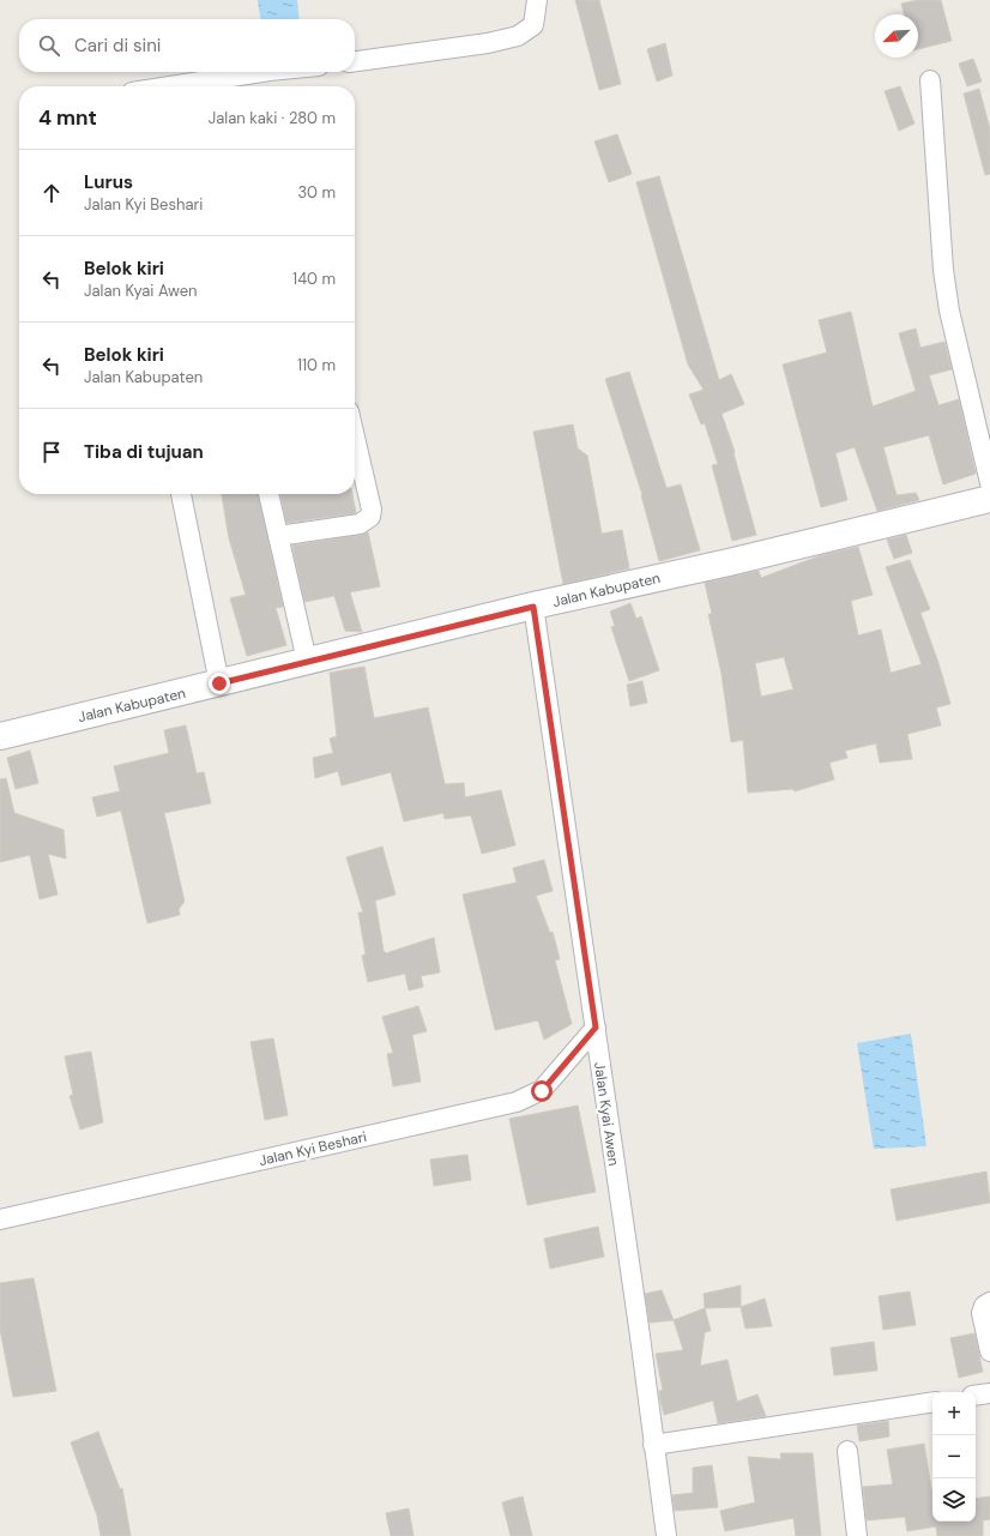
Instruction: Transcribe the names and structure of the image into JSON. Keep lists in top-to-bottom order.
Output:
{
  "streets": {
    "main road": ["Jalan Kabupaten"],
    "street": ["Jalan Kyai Awen", "Jalan Kyi Beshari"]
  },
  "crossings": [
    ["Jalan Kabupaten", "Jalan Kyai Awen"],
    ["Jalan Kyai Awen", "Jalan Kyi Beshari"]
  ],
  "north": "bottom left",
  "page": {
    "search": "Cari di sini",
    "heading": ["4 mnt", "Jalan kaki · 280 m"],
    "list": [
      ["Lurus", "Jalan Kyi Beshari", "30 m"],
      ["Belok kiri", "Jalan Kyai Awen", "140 m"],
      ["Belok kiri", "Jalan Kabupaten", "110 m"],
      "Tiba di tujuan"
    ],
    "map_buttons": ["+", "−"]
  }
}
